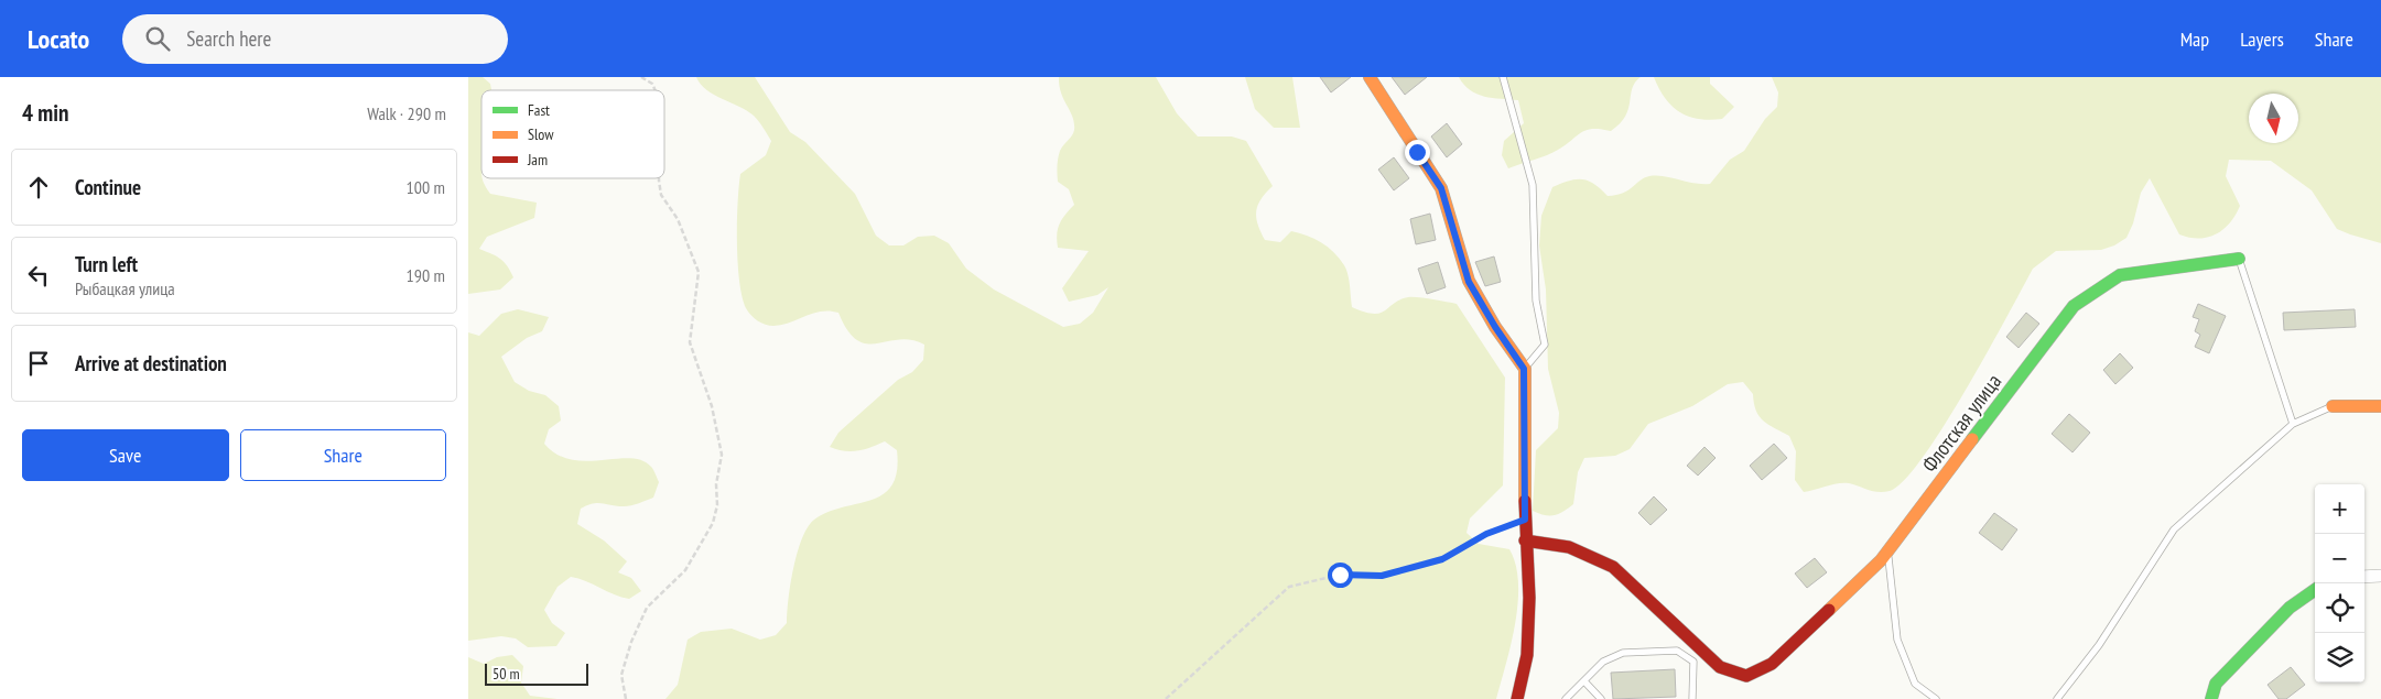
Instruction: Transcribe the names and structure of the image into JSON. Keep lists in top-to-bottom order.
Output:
{
  "streets": {
    "street": ["Флотская улица"]
  },
  "legend": ["Fast", "Slow", "Jam"],
  "scale_bar": "50 m",
  "north": "bottom",
  "page": {
    "header": "Locato",
    "search": "Search here",
    "nav": ["Map", "Layers", "Share"],
    "heading": ["4 min", "Walk · 290 m"],
    "list": [
      ["Continue", "100 m"],
      ["Turn left", "Рыбацкая улица", "190 m"],
      "Arrive at destination"
    ],
    "buttons": ["Save", "Share"],
    "map_buttons": ["+", "−"],
    "scale": "50 m"
  }
}
